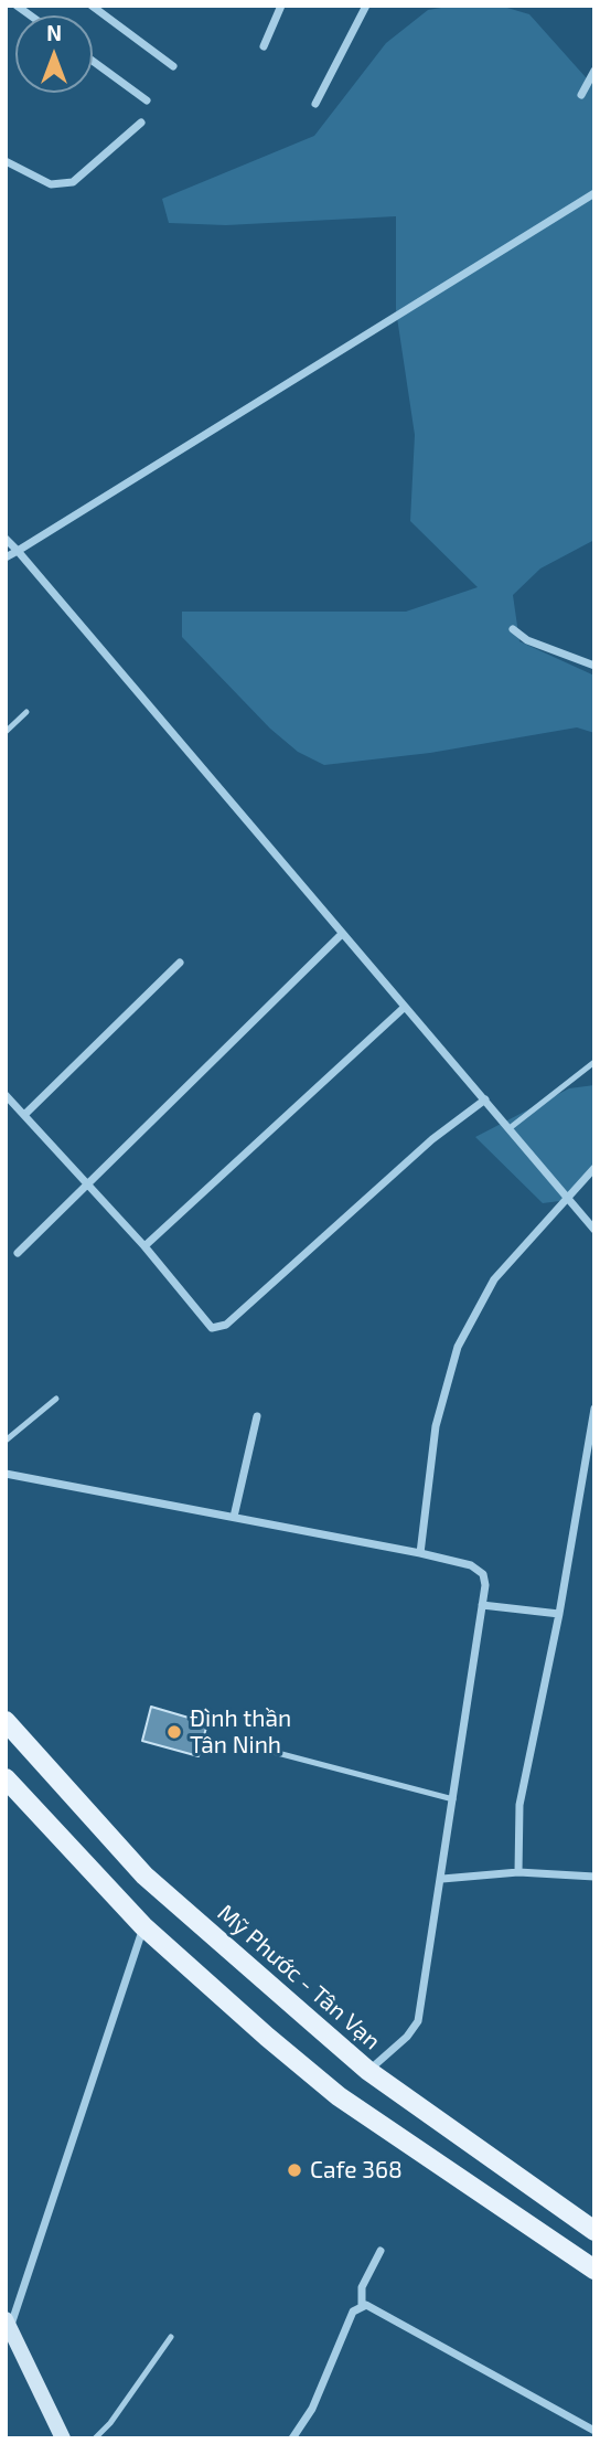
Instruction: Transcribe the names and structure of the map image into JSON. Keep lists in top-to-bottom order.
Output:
{
  "streets": {
    "main road": ["Mỹ Phước - Tân Vạn"]
  },
  "places": ["Đình thần Tân Ninh", "Cafe 368"],
  "north": "top"
}
